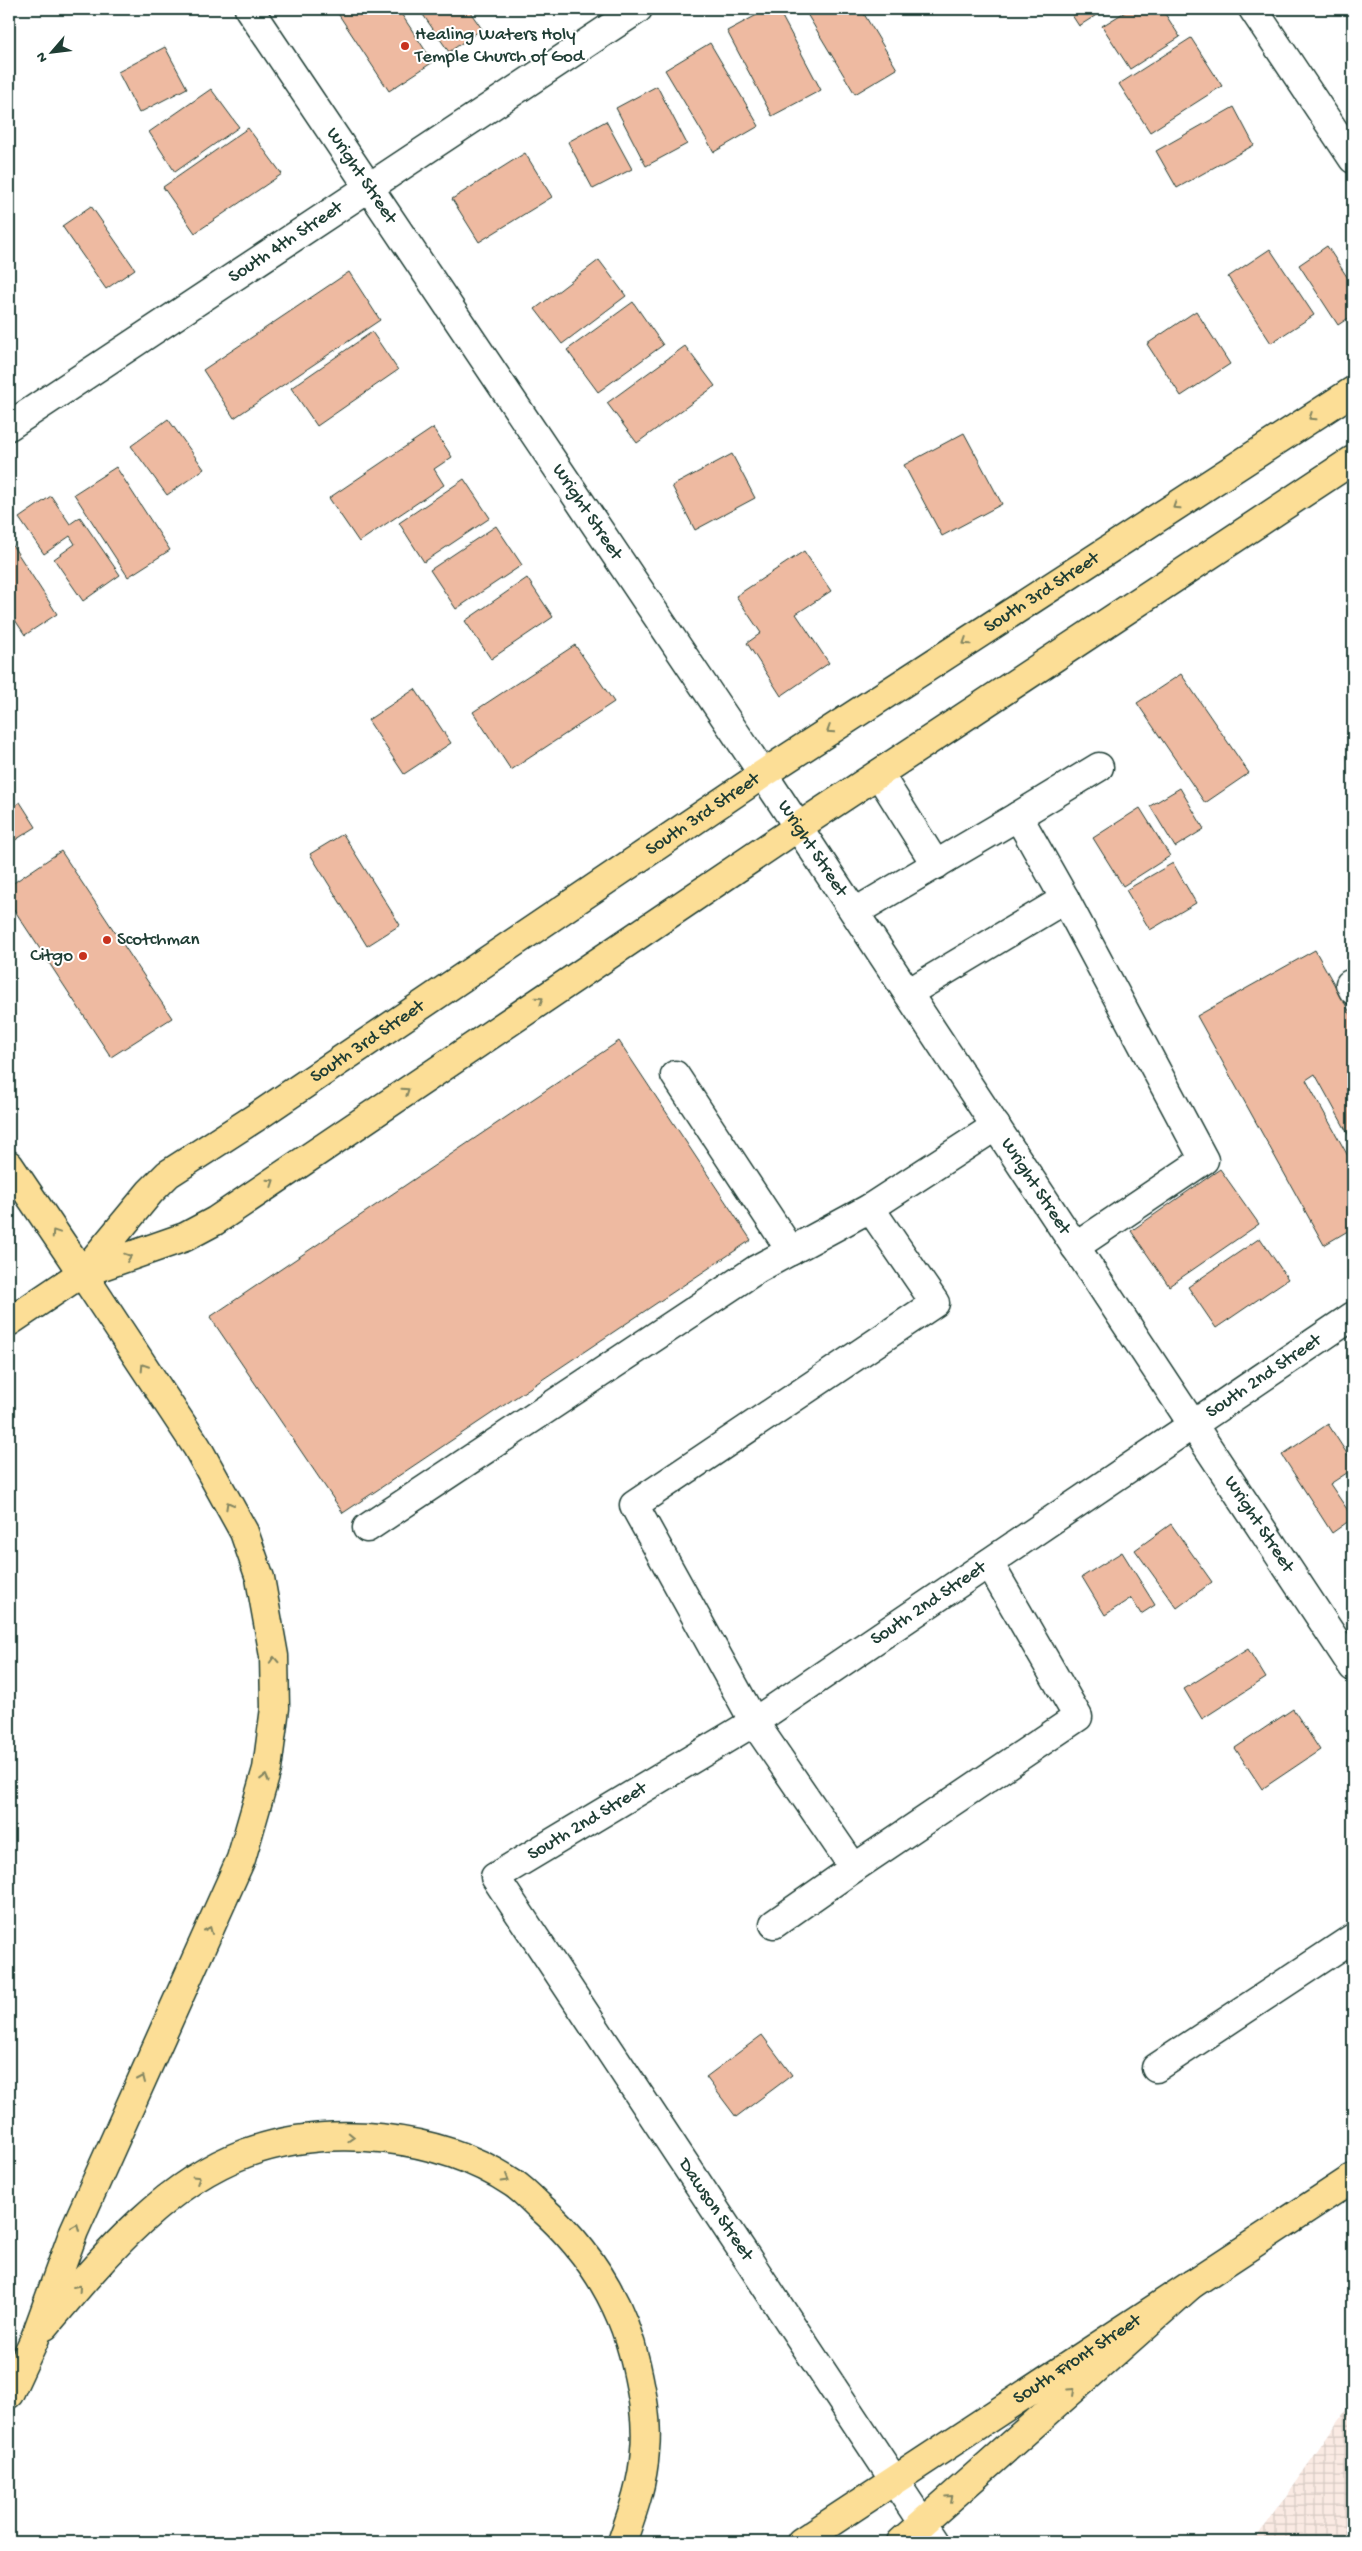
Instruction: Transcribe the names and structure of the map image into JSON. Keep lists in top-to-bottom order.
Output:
{
  "streets": {
    "main road": ["South 3rd Street", "South Front Street"],
    "street": [
      "Wright Street",
      "South 4th Street",
      "South 2nd Street",
      "Dawson Street"
    ]
  },
  "crossings": [
    ["Wright Street", "South 4th Street"],
    ["Wright Street", "South 3rd Street"],
    ["Wright Street", "South 2nd Street"],
    ["South 2nd Street", "Dawson Street"],
    ["Dawson Street", "South Front Street"]
  ],
  "places": ["Healing Waters Holy Temple Church of God", "Scotchman", "Citgo"],
  "north": "bottom left"
}
